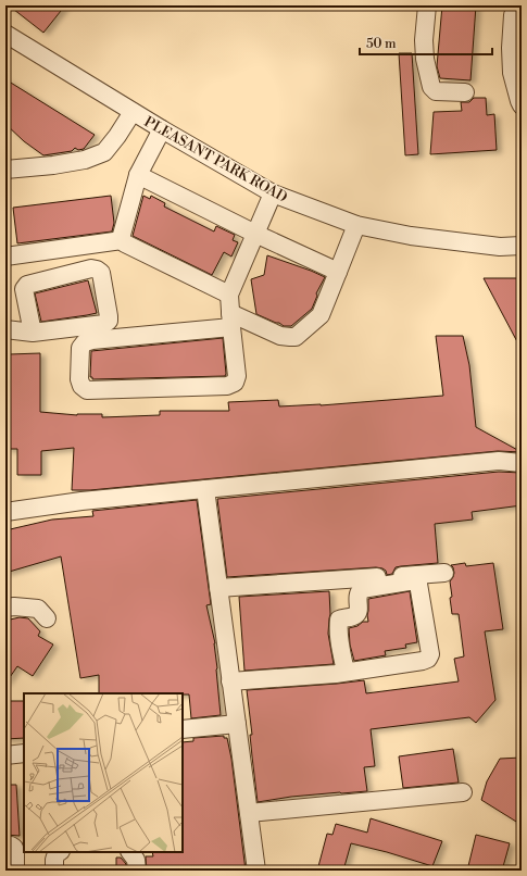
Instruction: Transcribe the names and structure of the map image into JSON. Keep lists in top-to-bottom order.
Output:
{
  "streets": {
    "street": ["PLEASANT PARK ROAD"]
  },
  "scale_bar": "50 m"
}
